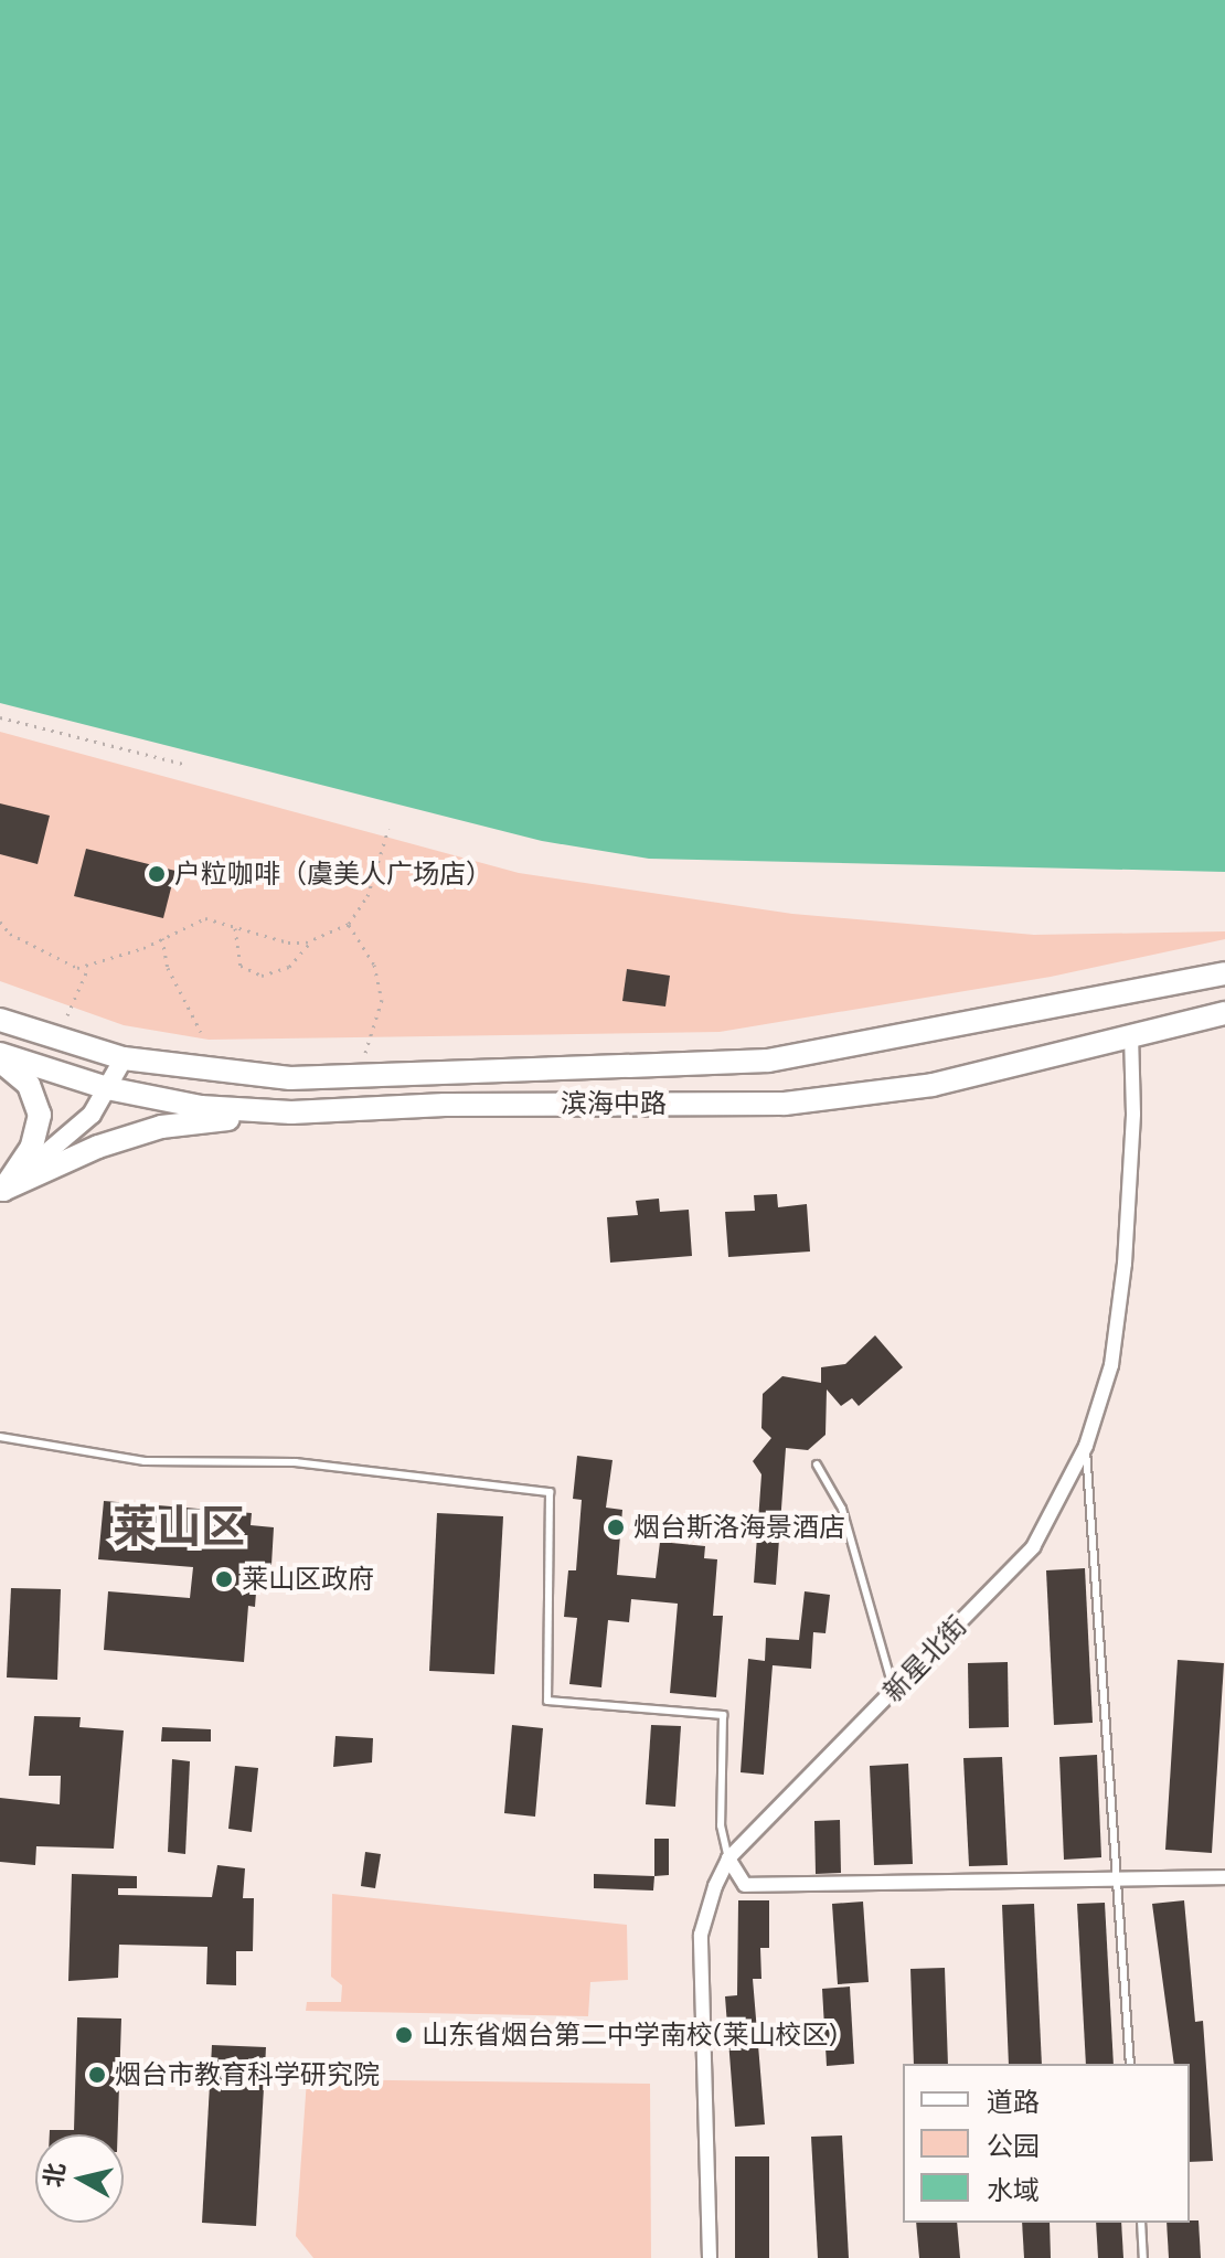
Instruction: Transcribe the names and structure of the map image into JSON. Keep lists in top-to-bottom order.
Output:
{
  "streets": {
    "main road": ["滨海中路"],
    "street": ["新星北街"]
  },
  "crossings": [
    ["滨海中路", "新星北街"]
  ],
  "districts": ["莱山区"],
  "places": [
    "户粒咖啡（虞美人广场店）",
    "烟台斯洛海景酒店",
    "莱山区政府",
    "山东省烟台第二中学南校(莱山校区)",
    "烟台市教育科学研究院"
  ],
  "legend": ["道路", "公园", "水域"],
  "north": "left"
}
